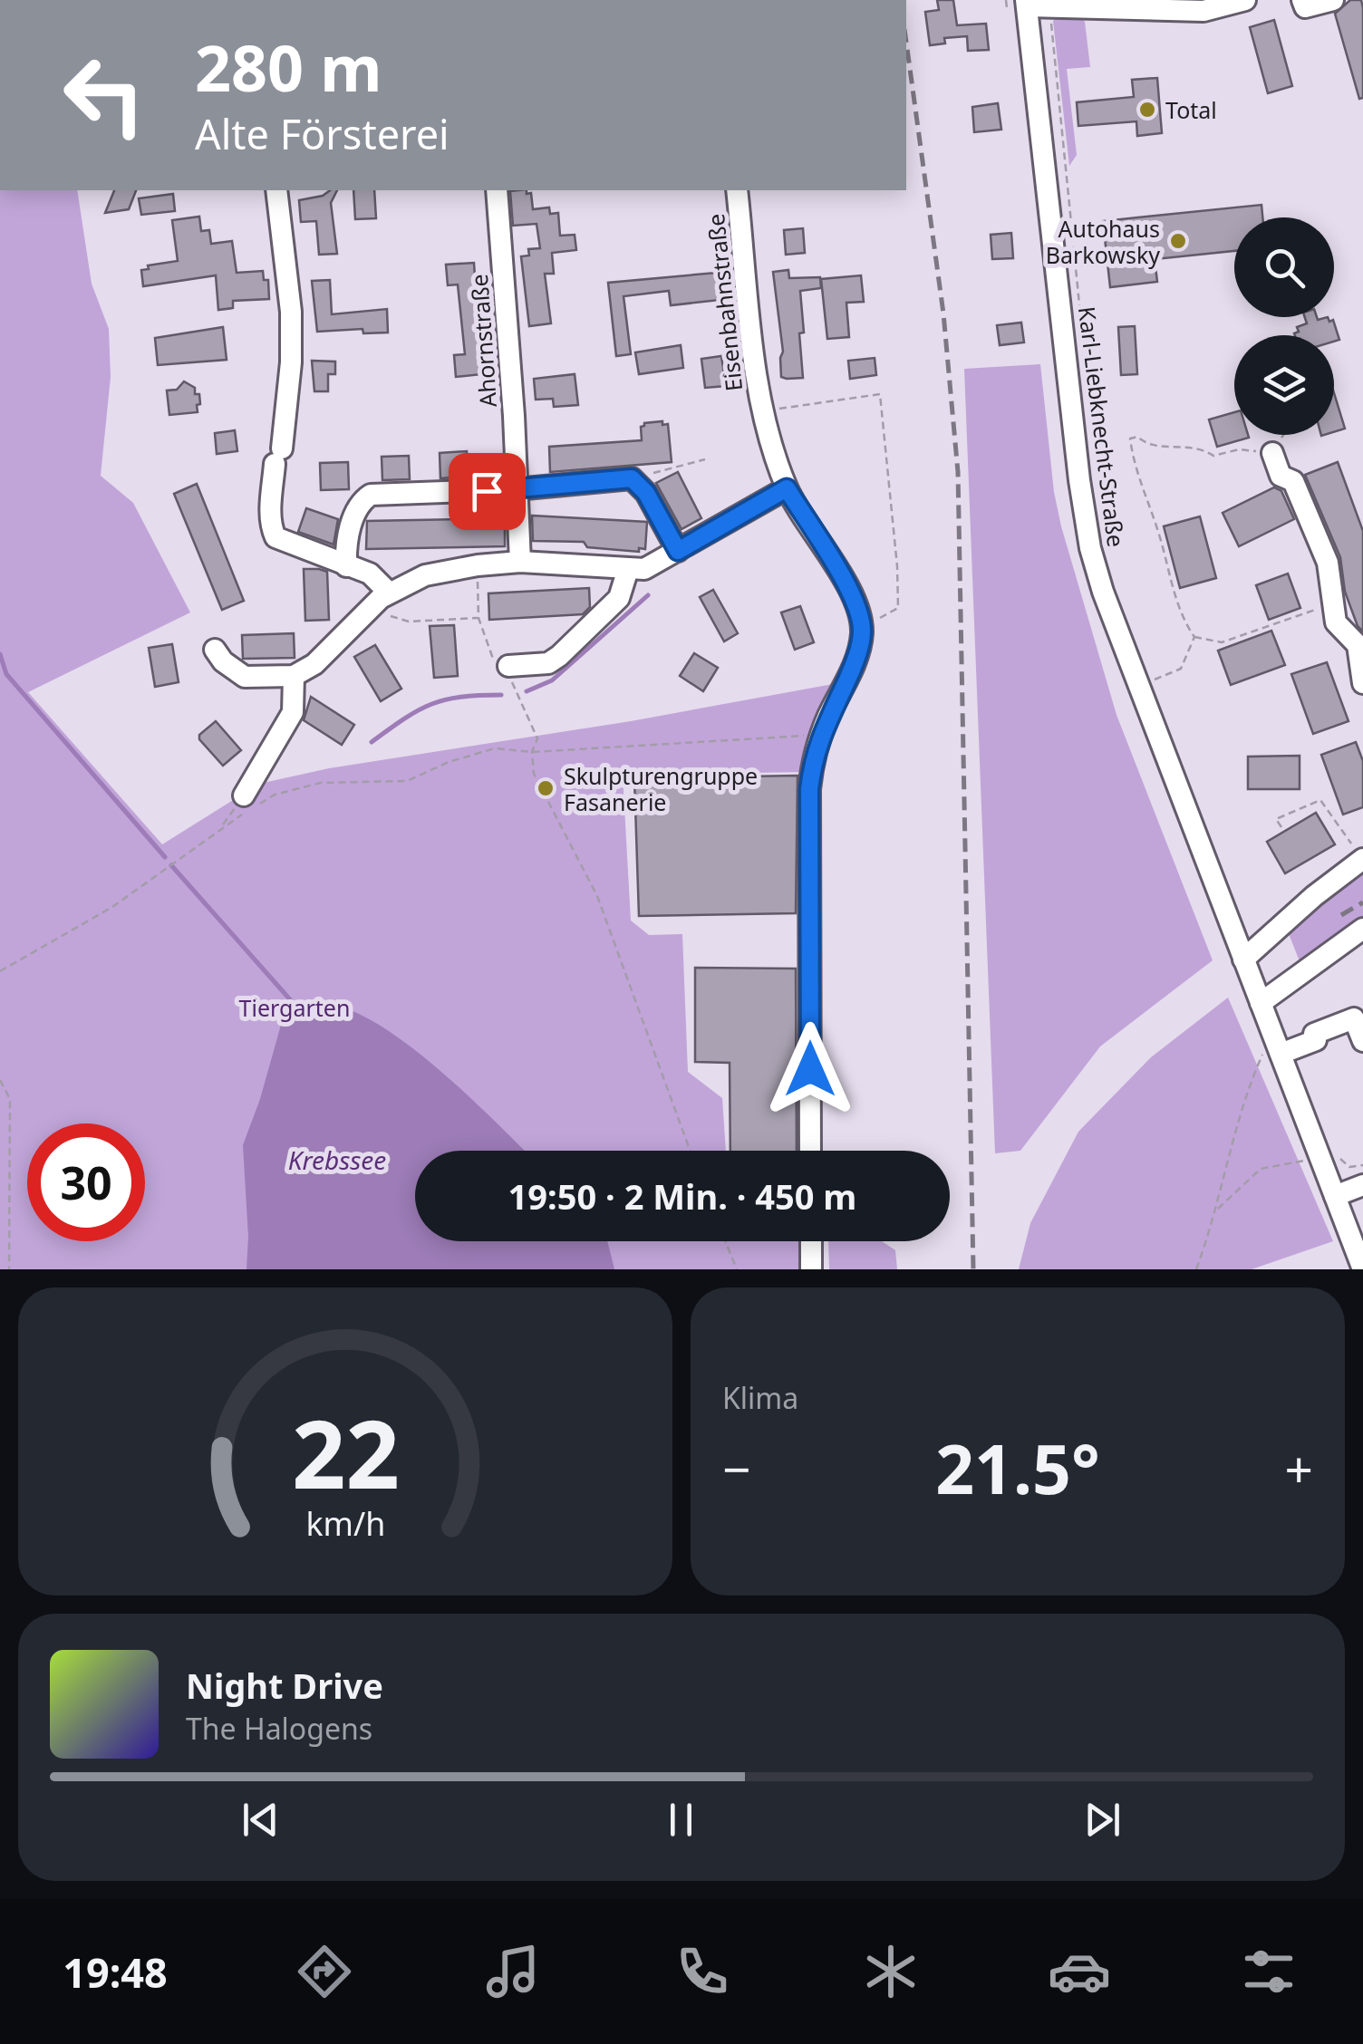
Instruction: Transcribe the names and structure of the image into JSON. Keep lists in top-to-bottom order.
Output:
{
  "streets": {
    "street": ["Eisenbahnstraße", "Ahornstraße", "Karl-Liebknecht-Straße"]
  },
  "water": ["Krebssee"],
  "parks": ["Tiergarten"],
  "places": ["Total", "Autohaus Barkowsky", "Skulpturengruppe Fasanerie"],
  "page": {
    "turn": ["280 m", "Alte Försterei"],
    "limit": "30",
    "trip": "19:50 · 2 Min. · 450 m",
    "tile": "Klima",
    "heat": ["−", "21.5°", "+"],
    "song": ["Night Drive", "The Halogens"],
    "tabs": "19:48",
    "gauge": ["22", "km/h"]
  }
}
